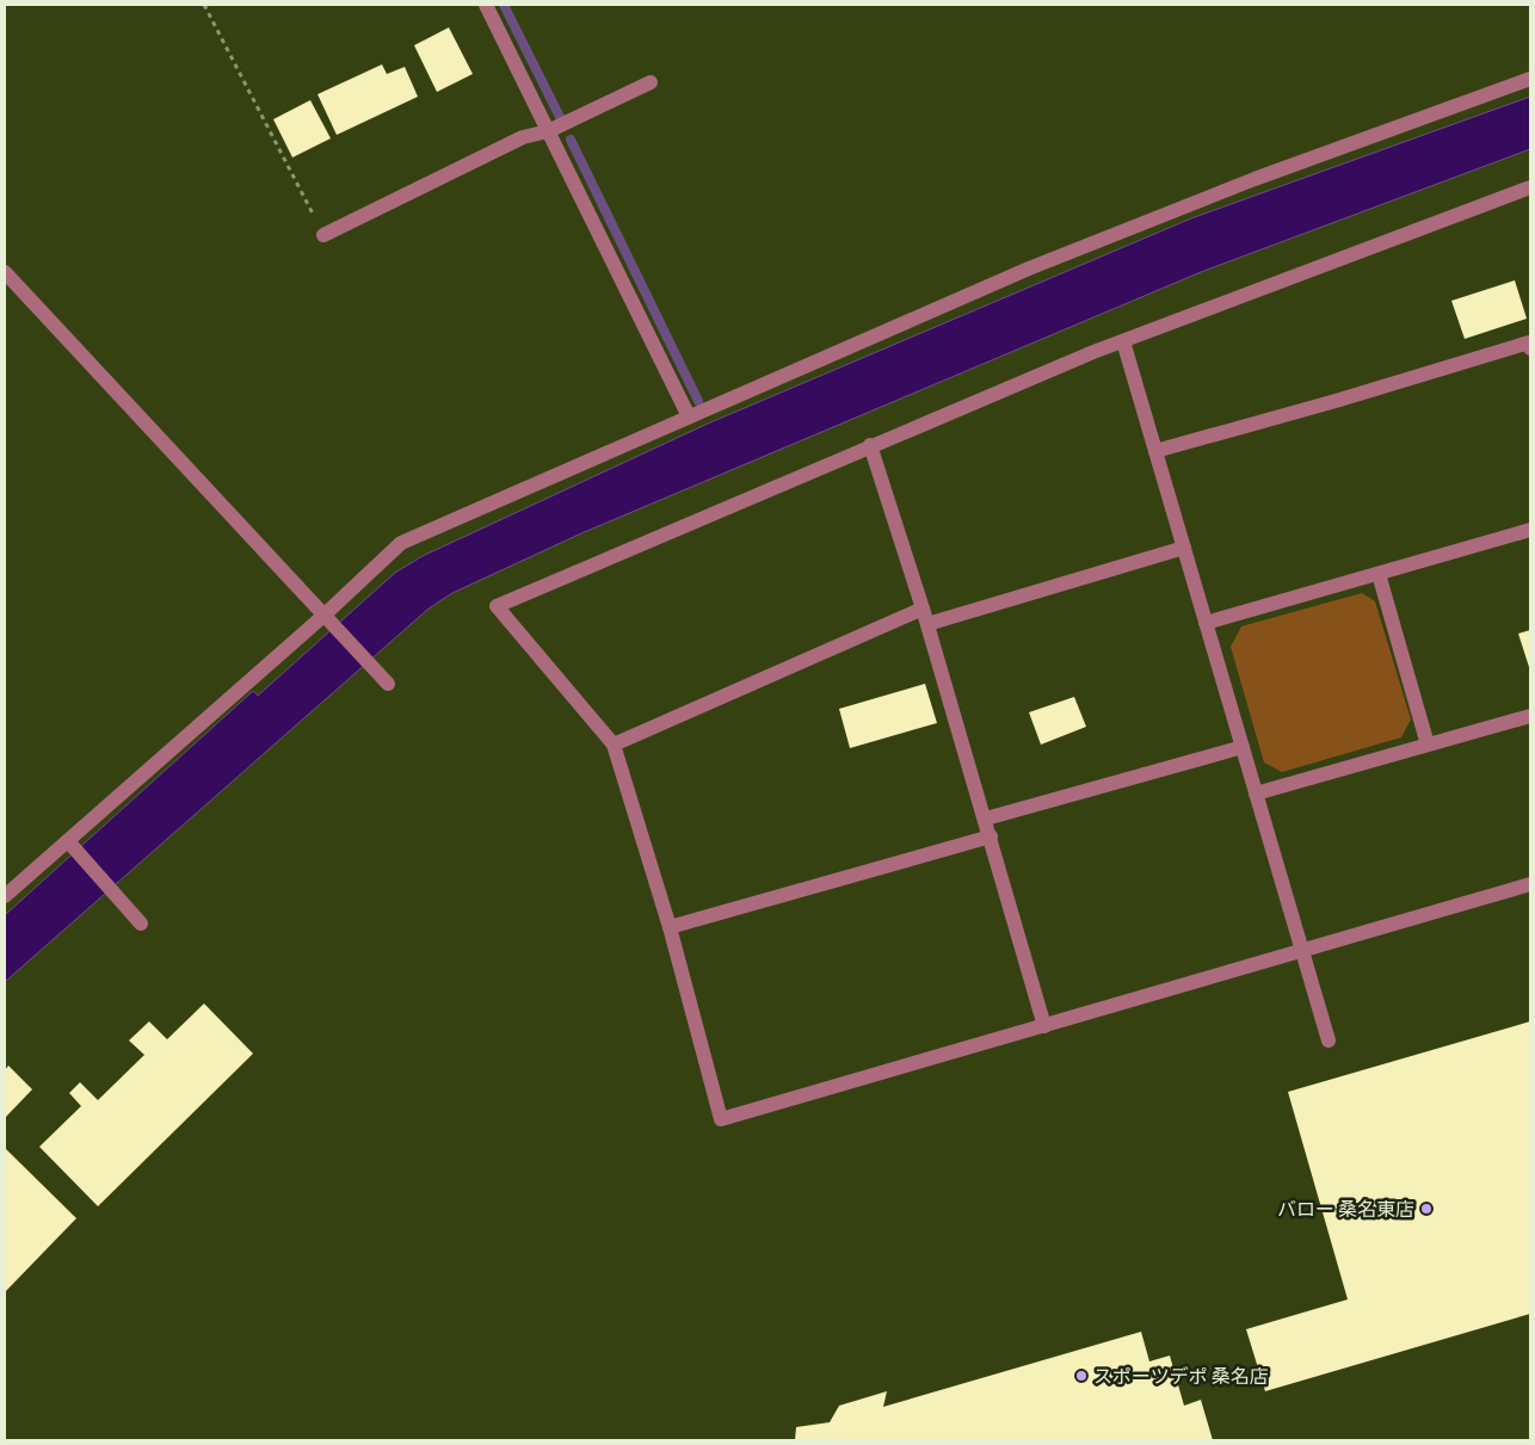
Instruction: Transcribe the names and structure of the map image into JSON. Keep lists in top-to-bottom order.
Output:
{
  "places": ["バロー 桑名東店", "スポーツデポ 桑名店"]
}
